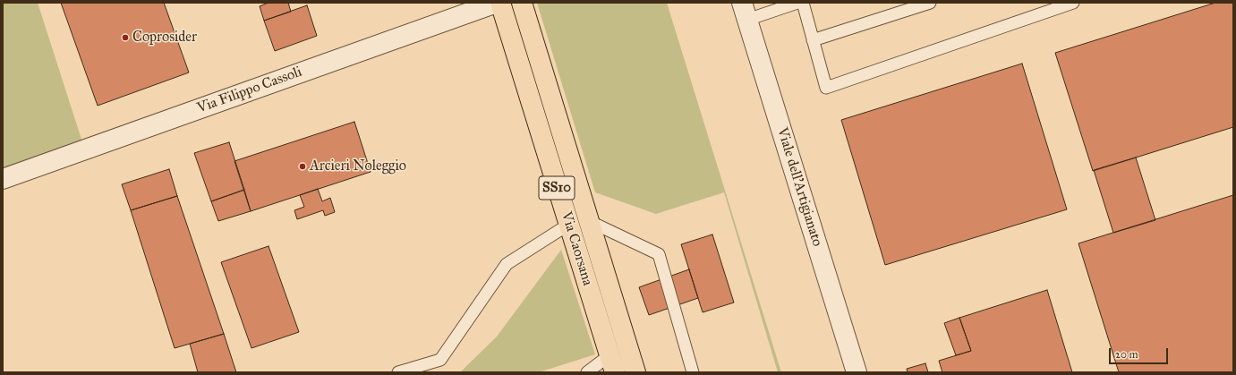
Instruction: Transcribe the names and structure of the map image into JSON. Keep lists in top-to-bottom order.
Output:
{
  "streets": {
    "main road": ["SS10", "Via Caorsana"],
    "street": ["Via Filippo Cassoli", "Viale dell'Artigianato"]
  },
  "places": ["Coprosider", "Arcieri Noleggio"],
  "scale_bar": "20 m"
}
